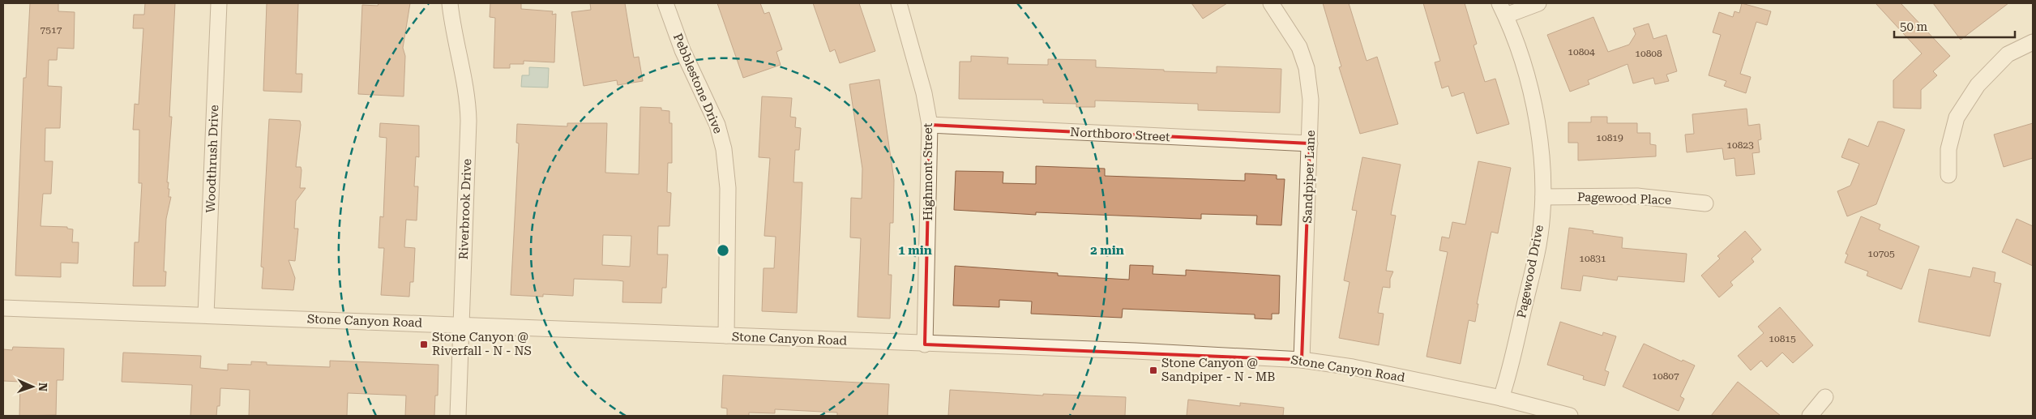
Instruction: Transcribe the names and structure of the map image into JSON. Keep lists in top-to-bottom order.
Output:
{
  "streets": {
    "street": [
      "Pebblestone Drive",
      "Northboro Street",
      "Woodthrush Drive",
      "Highmont Street",
      "Sandpiper Lane",
      "Pagewood Place",
      "Riverbrook Drive",
      "Pagewood Drive",
      "Stone Canyon Road"
    ]
  },
  "crossings": [
    ["Pebblestone Drive", "Stone Canyon Road"],
    ["Northboro Street", "Highmont Street"],
    ["Northboro Street", "Sandpiper Lane"],
    ["Woodthrush Drive", "Stone Canyon Road"],
    ["Highmont Street", "Stone Canyon Road"],
    ["Sandpiper Lane", "Stone Canyon Road"],
    ["Pagewood Place", "Pagewood Drive"],
    ["Riverbrook Drive", "Stone Canyon Road"],
    ["Pagewood Drive", "Stone Canyon Road"]
  ],
  "places": {
    "transit": ["Stone Canyon @ Riverfall - N - NS", "Stone Canyon @ Sandpiper - N - MB"]
  },
  "house_numbers": [
    "7517",
    "10804",
    "10808",
    "10819",
    "10823",
    "10705",
    "10831",
    "10815",
    "10807"
  ],
  "scale_bar": "50 m",
  "north": "right",
  "rings": ["1 min", "2 min"]
}
